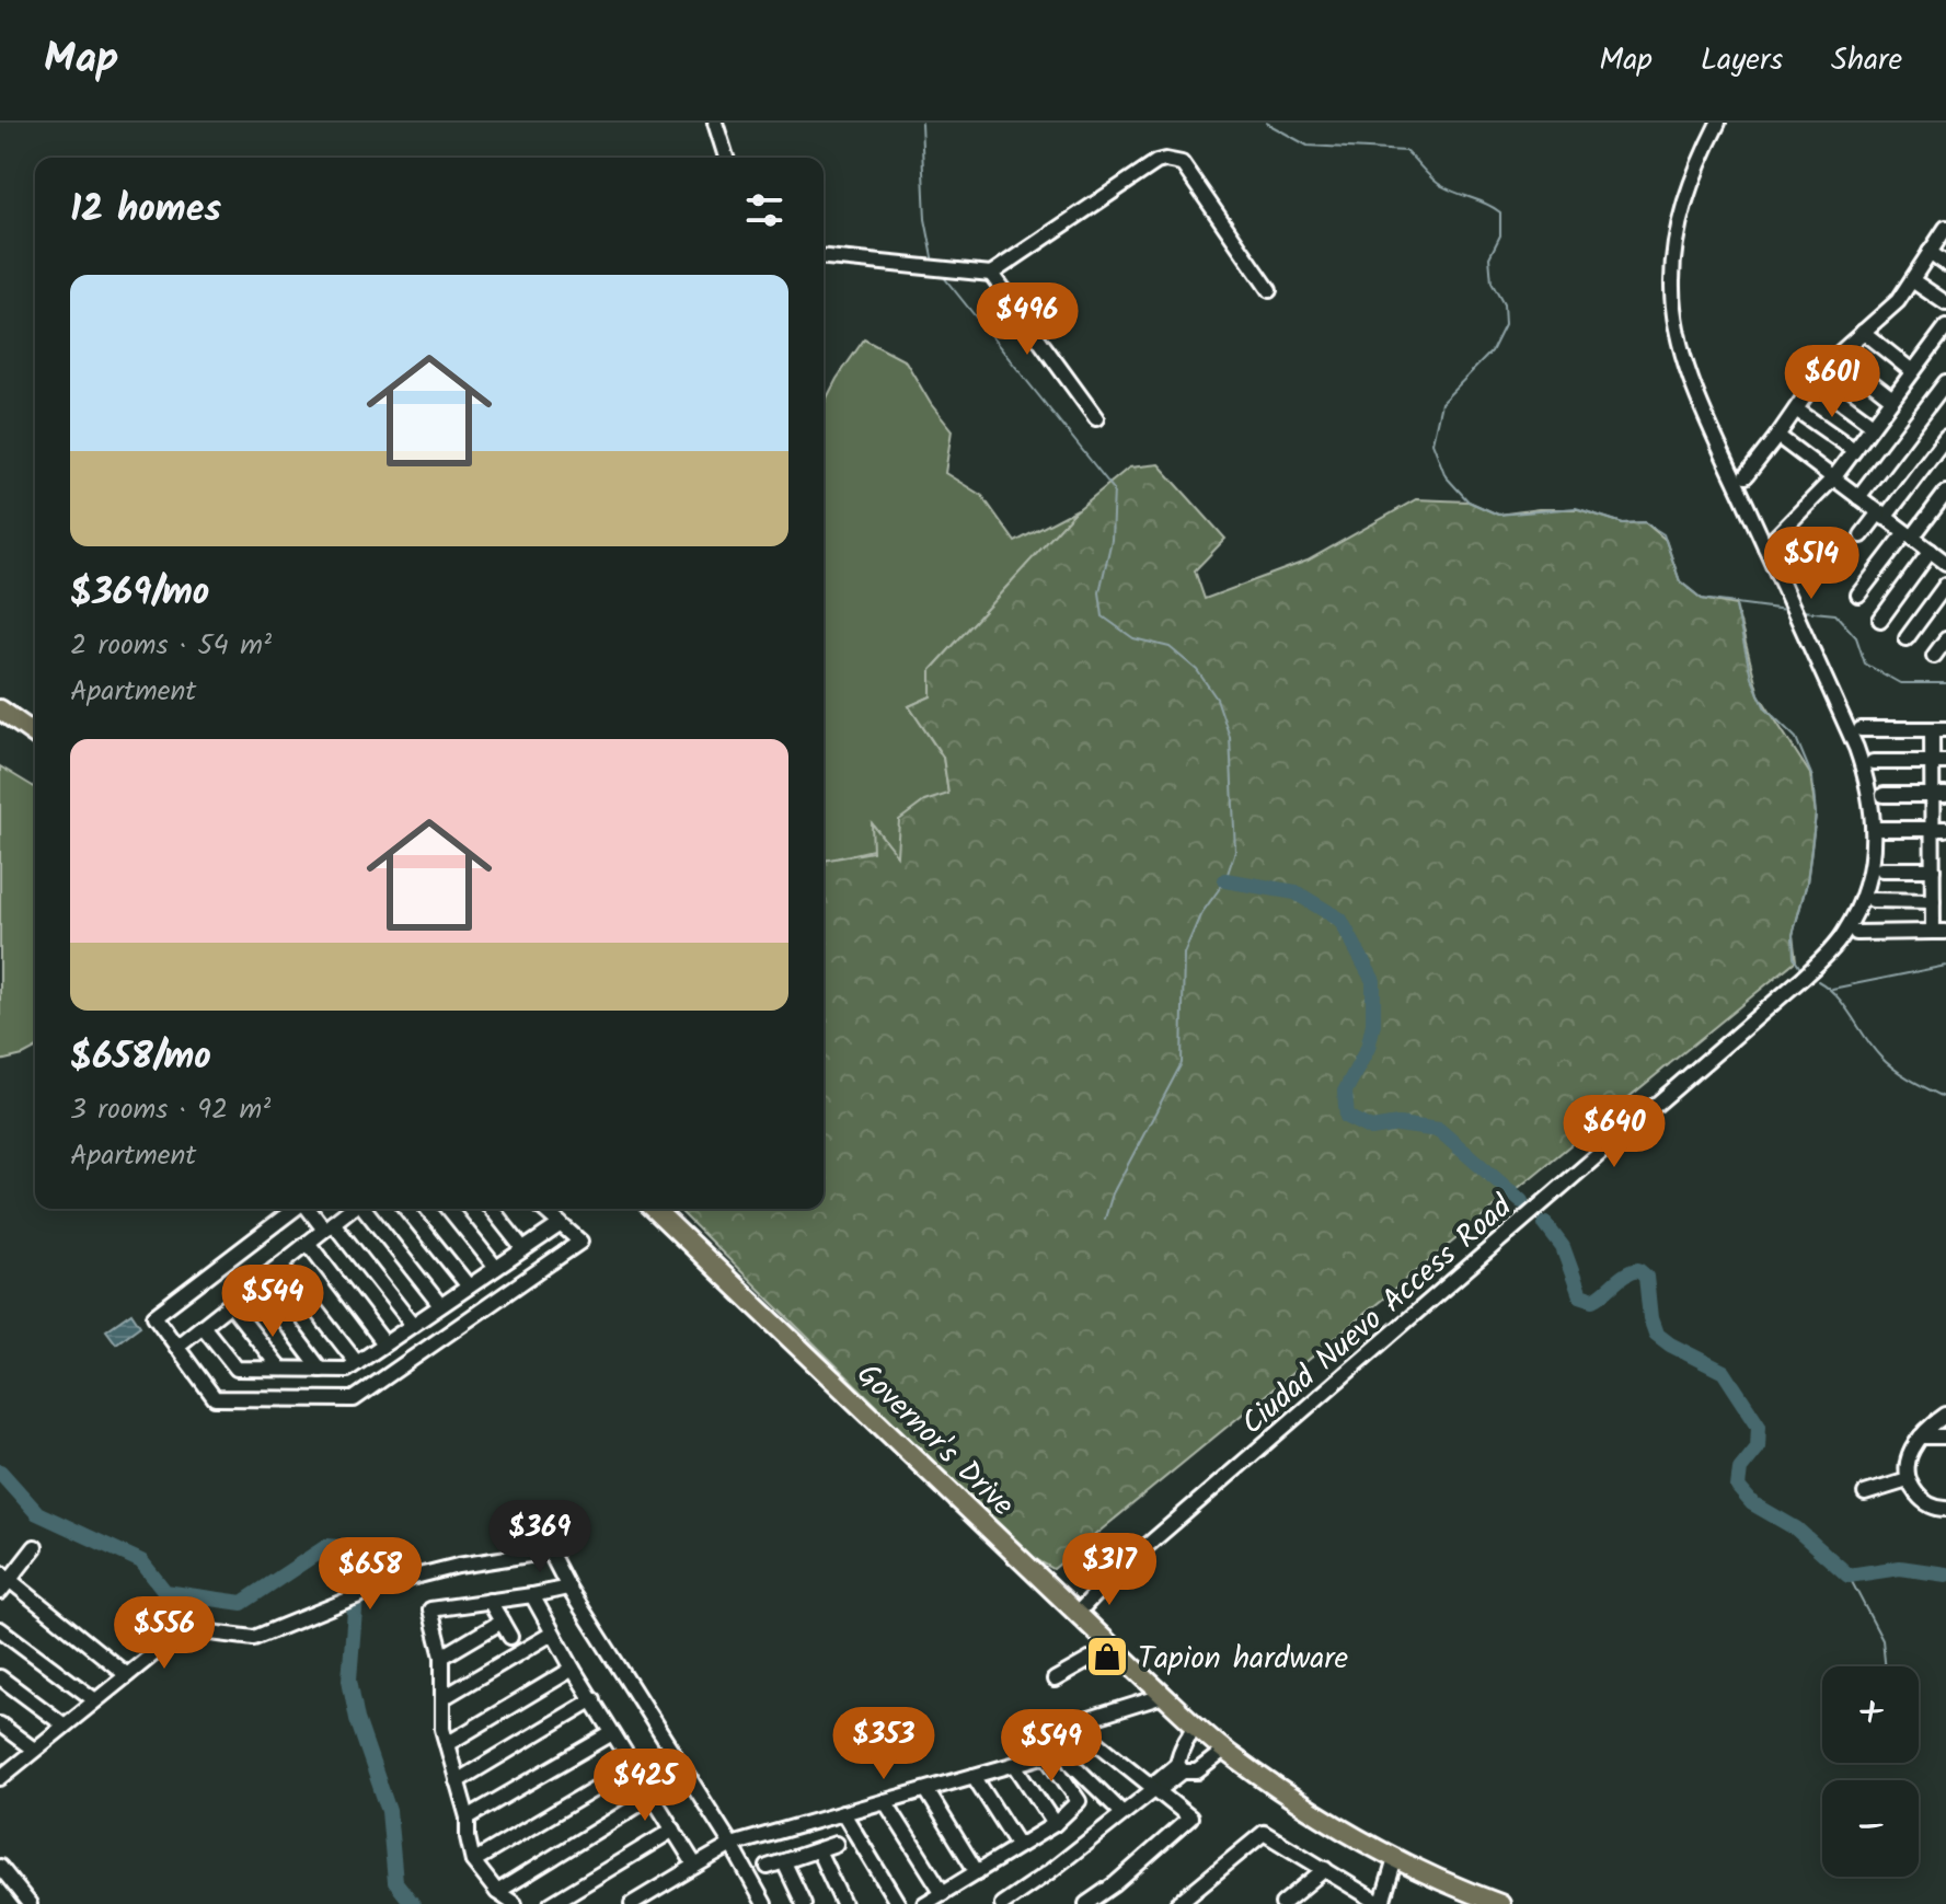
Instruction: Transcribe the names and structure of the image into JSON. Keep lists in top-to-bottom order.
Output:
{
  "streets": {
    "main road": ["Governor's Drive"],
    "street": ["Ciudad Nuevo Access Road"]
  },
  "crossings": [
    ["Ciudad Nuevo Access Road", "Governor's Drive"]
  ],
  "places": {
    "shop": ["Tapion hardware"]
  },
  "page": {
    "header": "Map",
    "nav": ["Map", "Layers", "Share"],
    "heading": "12 homes",
    "list": [
      {
        "name": "$369/mo",
        "note": "2 rooms · 54 m² · Apartment"
      },
      {
        "name": "$658/mo",
        "note": "3 rooms · 92 m² · Apartment"
      }
    ],
    "price": [
      "$496",
      "$601",
      "$514",
      "$640",
      "$544",
      "$369",
      "$317",
      "$658",
      "$556",
      "$353",
      "$549",
      "$425"
    ],
    "map_buttons": ["+", "−"]
  }
}
